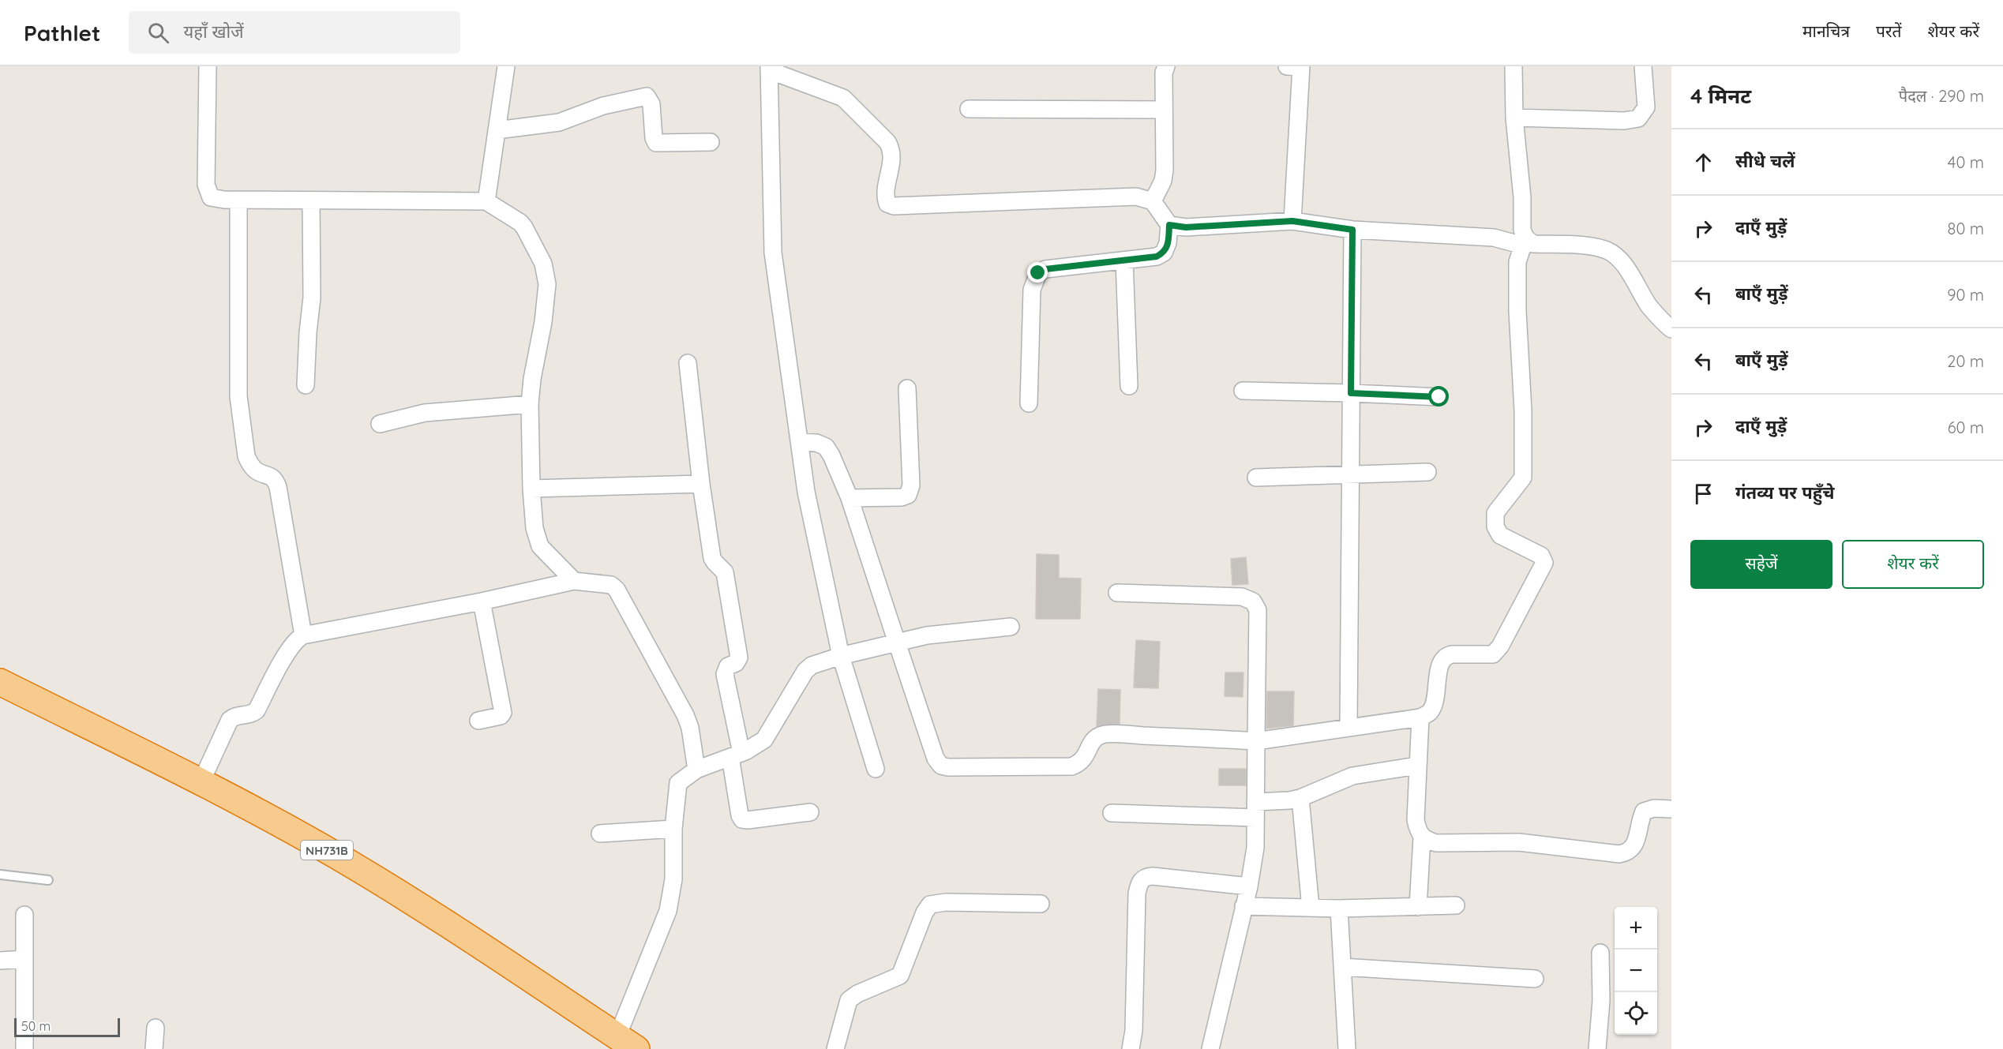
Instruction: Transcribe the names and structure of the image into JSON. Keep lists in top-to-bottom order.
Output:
{
  "streets": {
    "highway": ["NH731B"]
  },
  "scale_bar": "50 m",
  "page": {
    "header": "Pathlet",
    "search": "यहाँ खोजें",
    "nav": ["मानचित्र", "परतें", "शेयर करें"],
    "heading": ["4 मिनट", "पैदल · 290 m"],
    "list": [
      ["सीधे चलें", "40 m"],
      ["दाएँ मुड़ें", "80 m"],
      ["बाएँ मुड़ें", "90 m"],
      ["बाएँ मुड़ें", "20 m"],
      ["दाएँ मुड़ें", "60 m"],
      "गंतव्य पर पहुँचे"
    ],
    "buttons": ["सहेजें", "शेयर करें"],
    "map_buttons": ["+", "−"],
    "scale": "50 m"
  }
}
